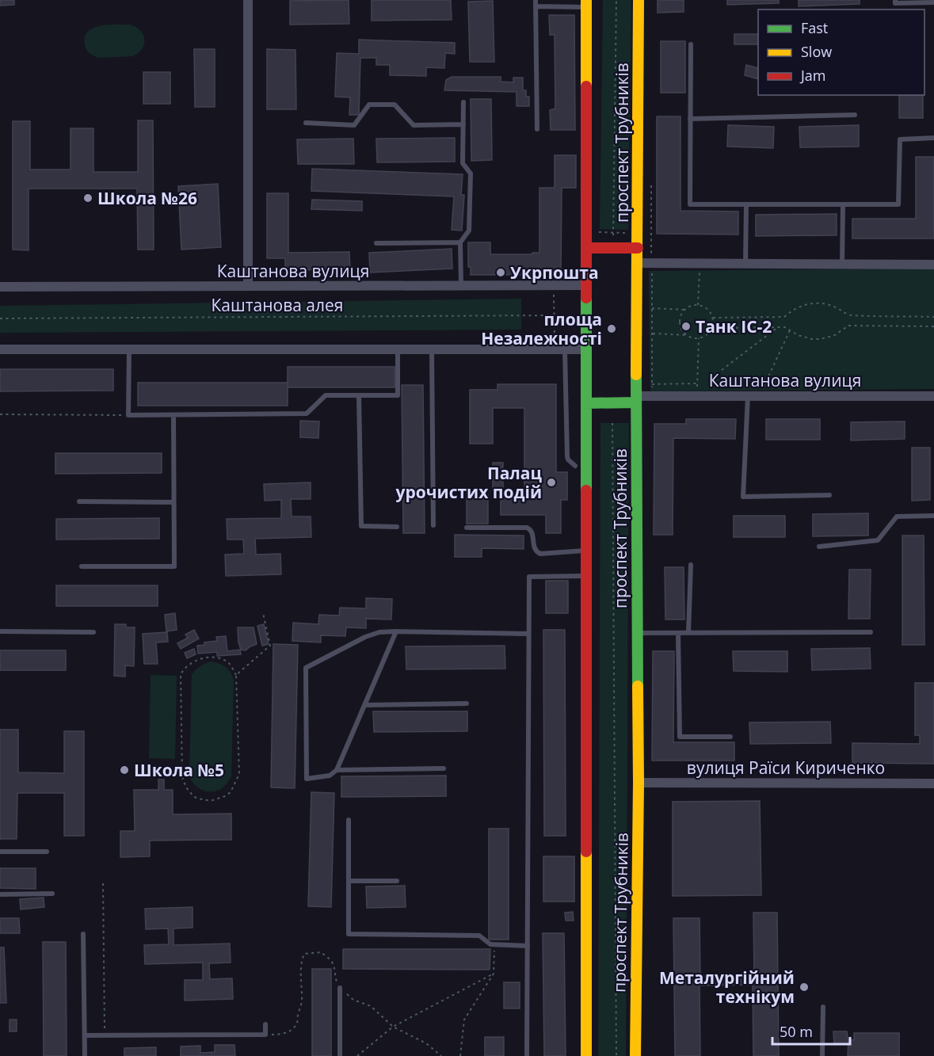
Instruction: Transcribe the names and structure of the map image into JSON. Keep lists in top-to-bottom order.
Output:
{
  "streets": {
    "main road": ["проспект Трубників"],
    "street": ["Каштанова вулиця", "вулиця Раїси Кириченко"],
    "path": ["Каштанова алея"]
  },
  "crossings": [
    ["проспект Трубників", "Каштанова вулиця"],
    ["проспект Трубників", "вулиця Раїси Кириченко"]
  ],
  "places": [
    "Школа №26",
    "Укрпошта",
    "Танк ІС-2",
    "площа Незалежності",
    "Палац урочистих подій",
    "Школа №5",
    "Металургійний технікум"
  ],
  "legend": ["Fast", "Slow", "Jam"],
  "scale_bar": "50 m"
}
